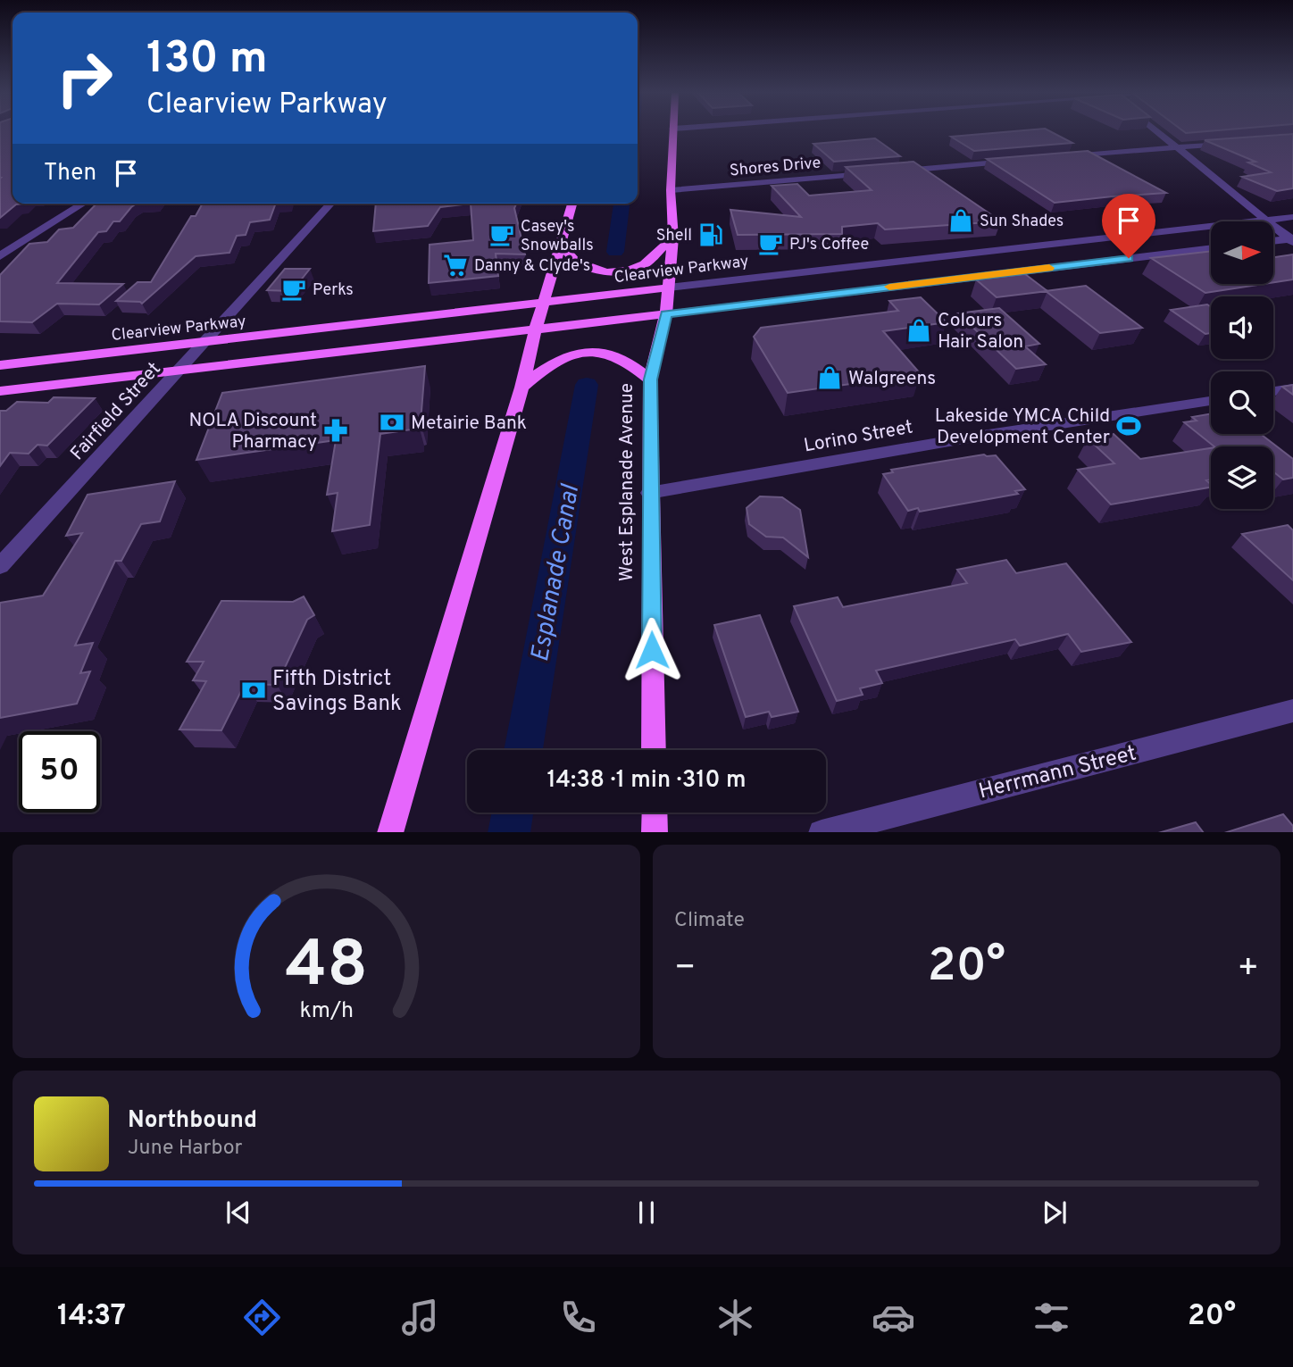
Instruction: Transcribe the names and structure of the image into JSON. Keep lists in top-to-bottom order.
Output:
{
  "streets": {
    "main road": ["Clearview Parkway", "West Esplanade Avenue"],
    "street": [
      "Shores Drive",
      "Fairfield Street",
      "Lorino Street",
      "Herrmann Street"
    ]
  },
  "crossings": [
    ["Shores Drive", "West Esplanade Avenue"],
    ["Clearview Parkway", "Fairfield Street"],
    ["Clearview Parkway", "West Esplanade Avenue"],
    ["Lorino Street", "West Esplanade Avenue"]
  ],
  "water": ["Esplanade Canal"],
  "places": {
    "shop": ["Sun Shades", "Colours Hair Salon", "Walgreens"],
    "cafe": ["Casey's Snowballs", "PJ's Coffee", "Perks"],
    "fuel station": ["Shell"],
    "supermarket": ["Danny & Clyde's"],
    "bank": ["Metairie Bank", "Fifth District Savings Bank"],
    "sports": ["Lakeside YMCA Child Development Center"],
    "pharmacy": ["NOLA Discount Pharmacy"]
  },
  "north": "right",
  "page": {
    "turn": ["130 m", "Clearview Parkway"],
    "then": "Then",
    "limit": "50",
    "trip": "14:38 · 1 min · 310 m",
    "tile": "Climate",
    "heat": ["−", "20°", "+"],
    "song": ["Northbound", "June Harbor"],
    "tabs": ["14:37", "20°"],
    "gauge": ["48", "km/h"]
  }
}
